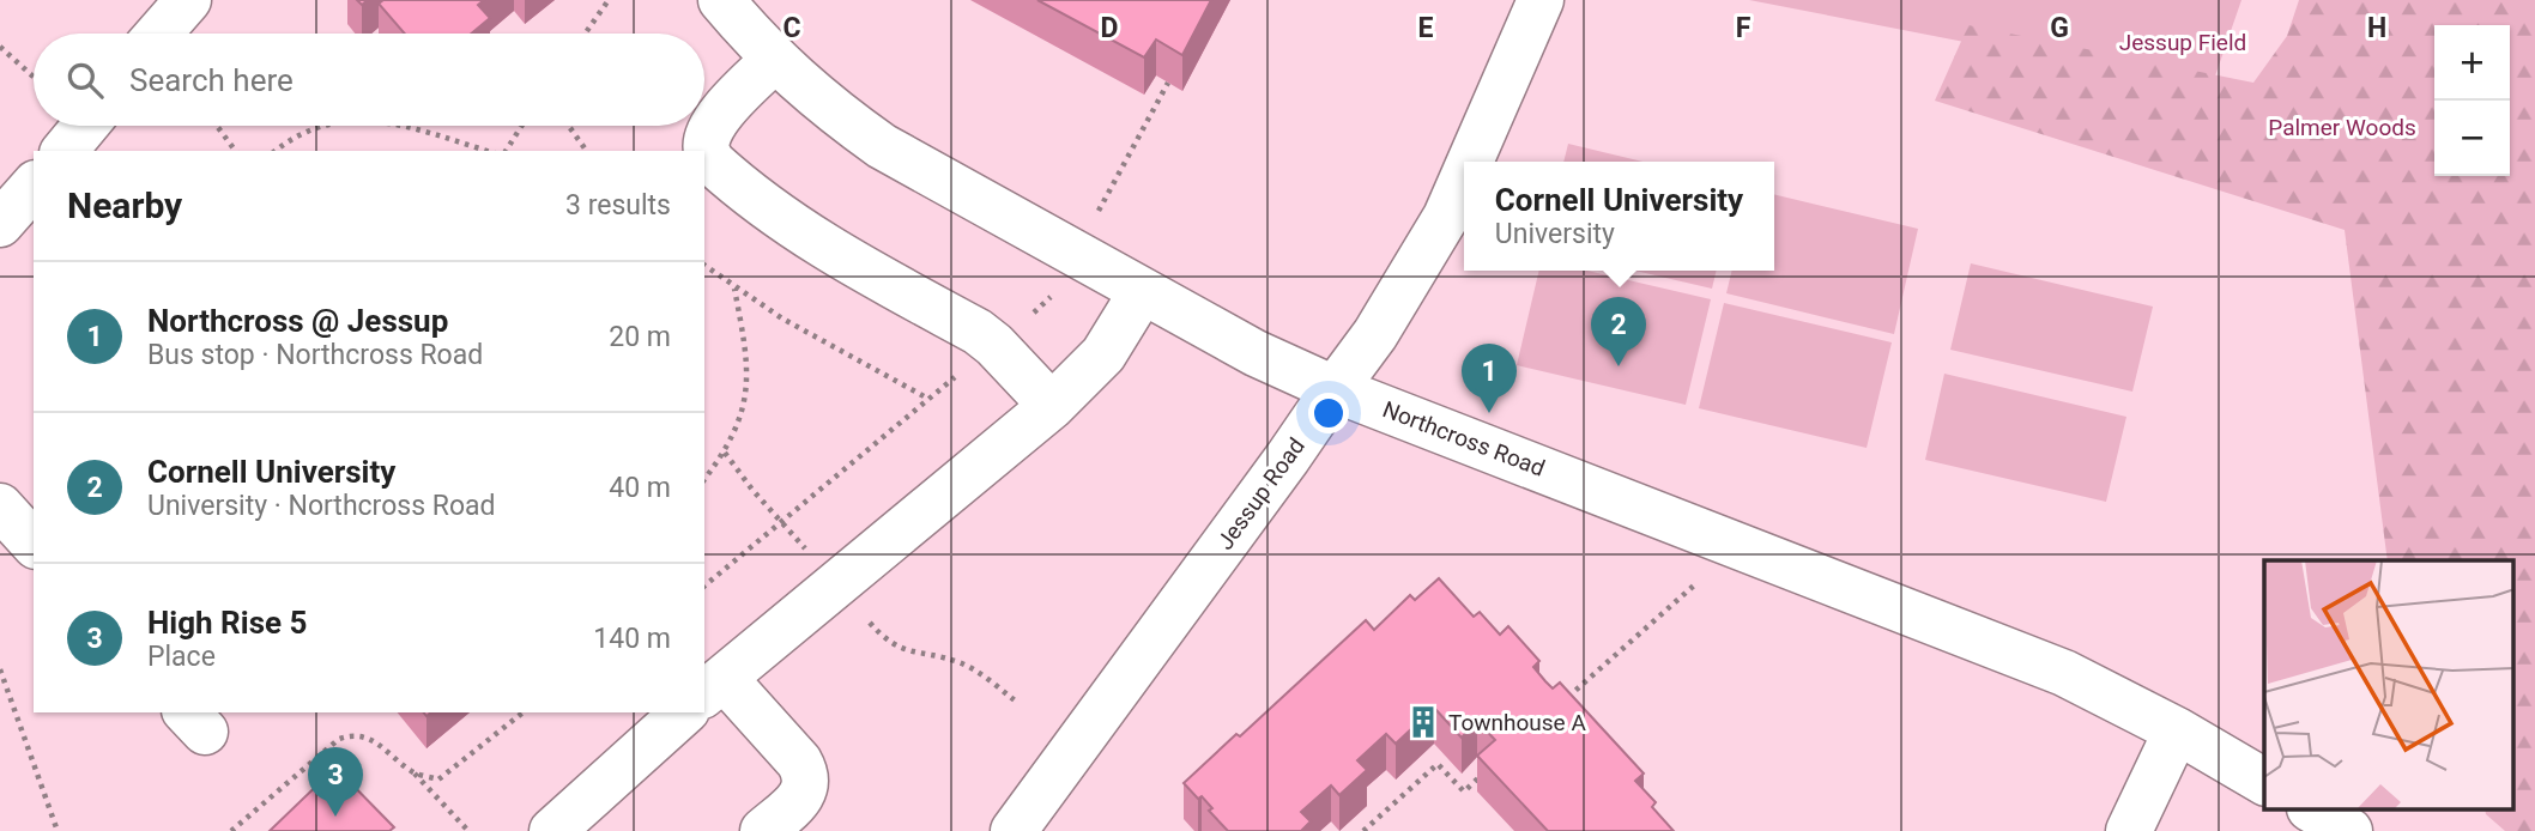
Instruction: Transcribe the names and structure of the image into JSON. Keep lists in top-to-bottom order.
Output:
{
  "streets": {
    "street": ["Northcross Road", "Jessup Road"]
  },
  "crossings": [
    ["Northcross Road", "Jessup Road"]
  ],
  "parks": ["Jessup Field", "Palmer Woods"],
  "places": {
    "building": ["Townhouse A"]
  },
  "page": {
    "map_buttons": ["+", "−"],
    "search": "Search here",
    "heading": ["Nearby", "3 results"],
    "popup": ["Cornell University", "University"],
    "list": [
      {
        "mark": "1",
        "name": "Northcross @ Jessup",
        "note": "Bus stop · Northcross Road",
        "value": "20 m"
      },
      {
        "mark": "2",
        "name": "Cornell University",
        "note": "University · Northcross Road",
        "value": "40 m"
      },
      {
        "mark": "3",
        "name": "High Rise 5",
        "note": "Place",
        "value": "140 m"
      }
    ],
    "pins": ["2", "1", "3"]
  },
  "grid": {
    "columns": [
      "C",
      "D",
      "E",
      "F",
      "G",
      "H"
    ]
  }
}
